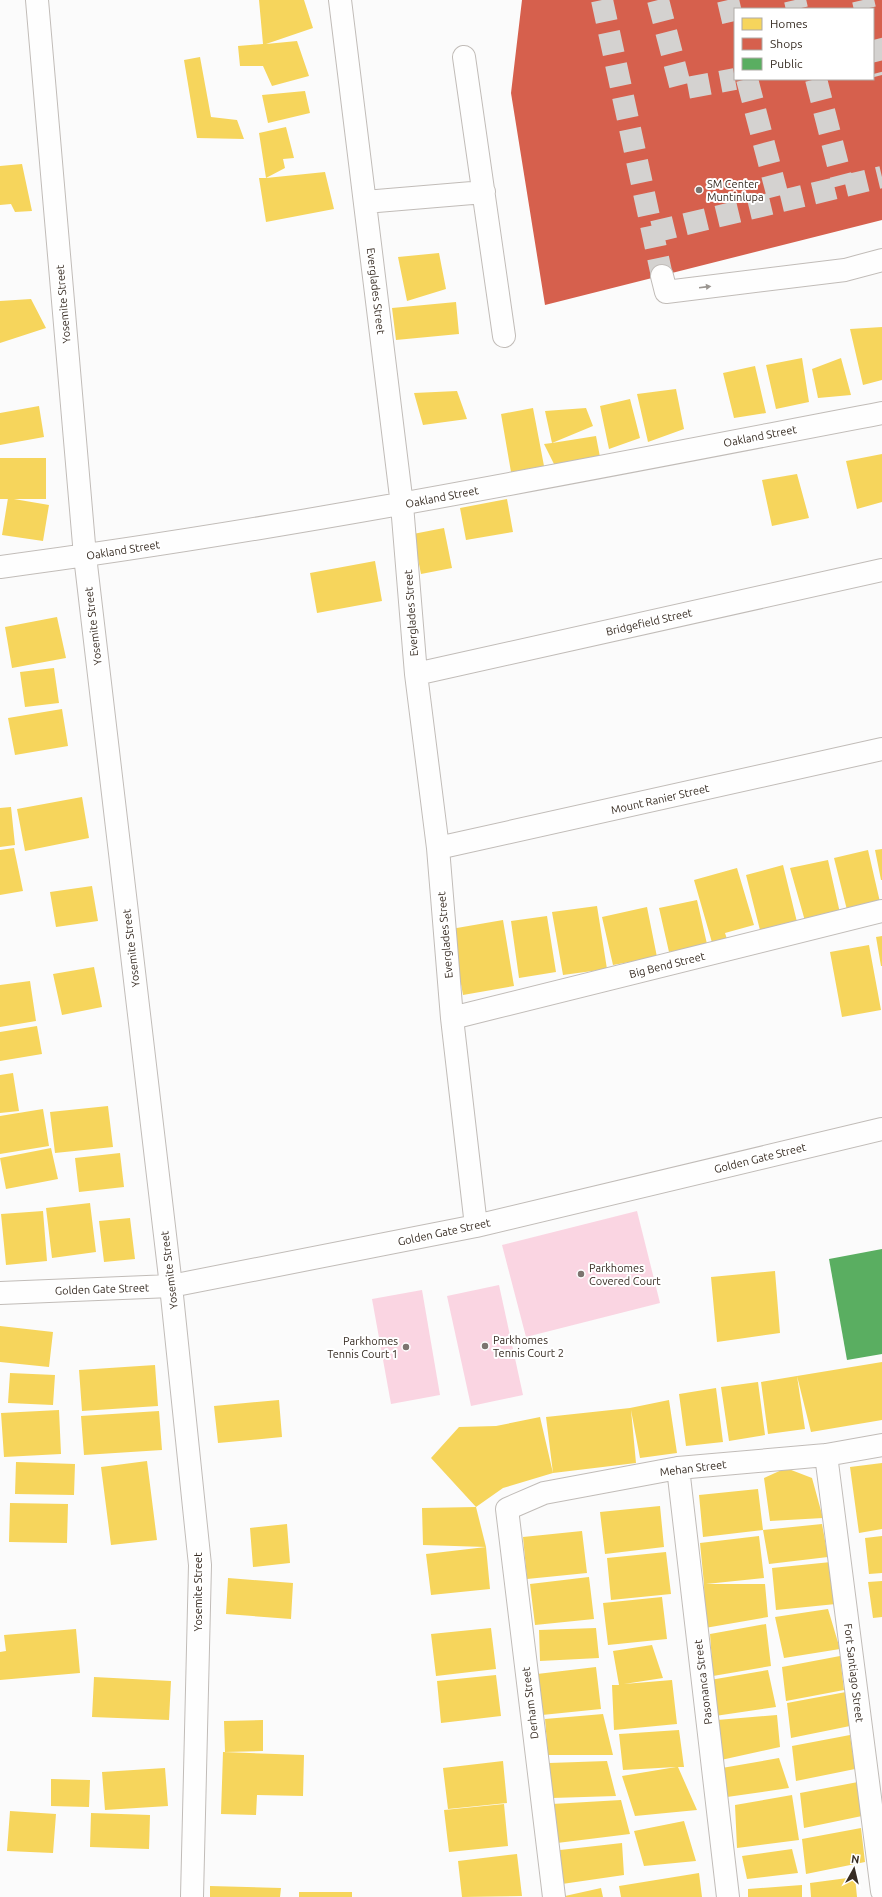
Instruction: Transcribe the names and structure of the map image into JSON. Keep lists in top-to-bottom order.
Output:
{
  "streets": {
    "street": [
      "Everglades Street",
      "Yosemite Street",
      "Oakland Street",
      "Bridgefield Street",
      "Mount Ranier Street",
      "Big Bend Street",
      "Golden Gate Street",
      "Mehan Street",
      "Fort Santiago Street",
      "Pasonanca Street",
      "Derham Street"
    ]
  },
  "crossings": [
    ["Everglades Street", "Oakland Street"],
    ["Everglades Street", "Bridgefield Street"],
    ["Everglades Street", "Mount Ranier Street"],
    ["Everglades Street", "Big Bend Street"],
    ["Everglades Street", "Golden Gate Street"],
    ["Yosemite Street", "Oakland Street"],
    ["Yosemite Street", "Golden Gate Street"],
    ["Mehan Street", "Fort Santiago Street"],
    ["Mehan Street", "Pasonanca Street"],
    ["Mehan Street", "Derham Street"]
  ],
  "places": [
    "SM Center Muntinlupa",
    "Parkhomes Covered Court",
    "Parkhomes Tennis Court 2",
    "Parkhomes Tennis Court 1"
  ],
  "legend": ["Homes", "Shops", "Public"],
  "north": "top"
}
